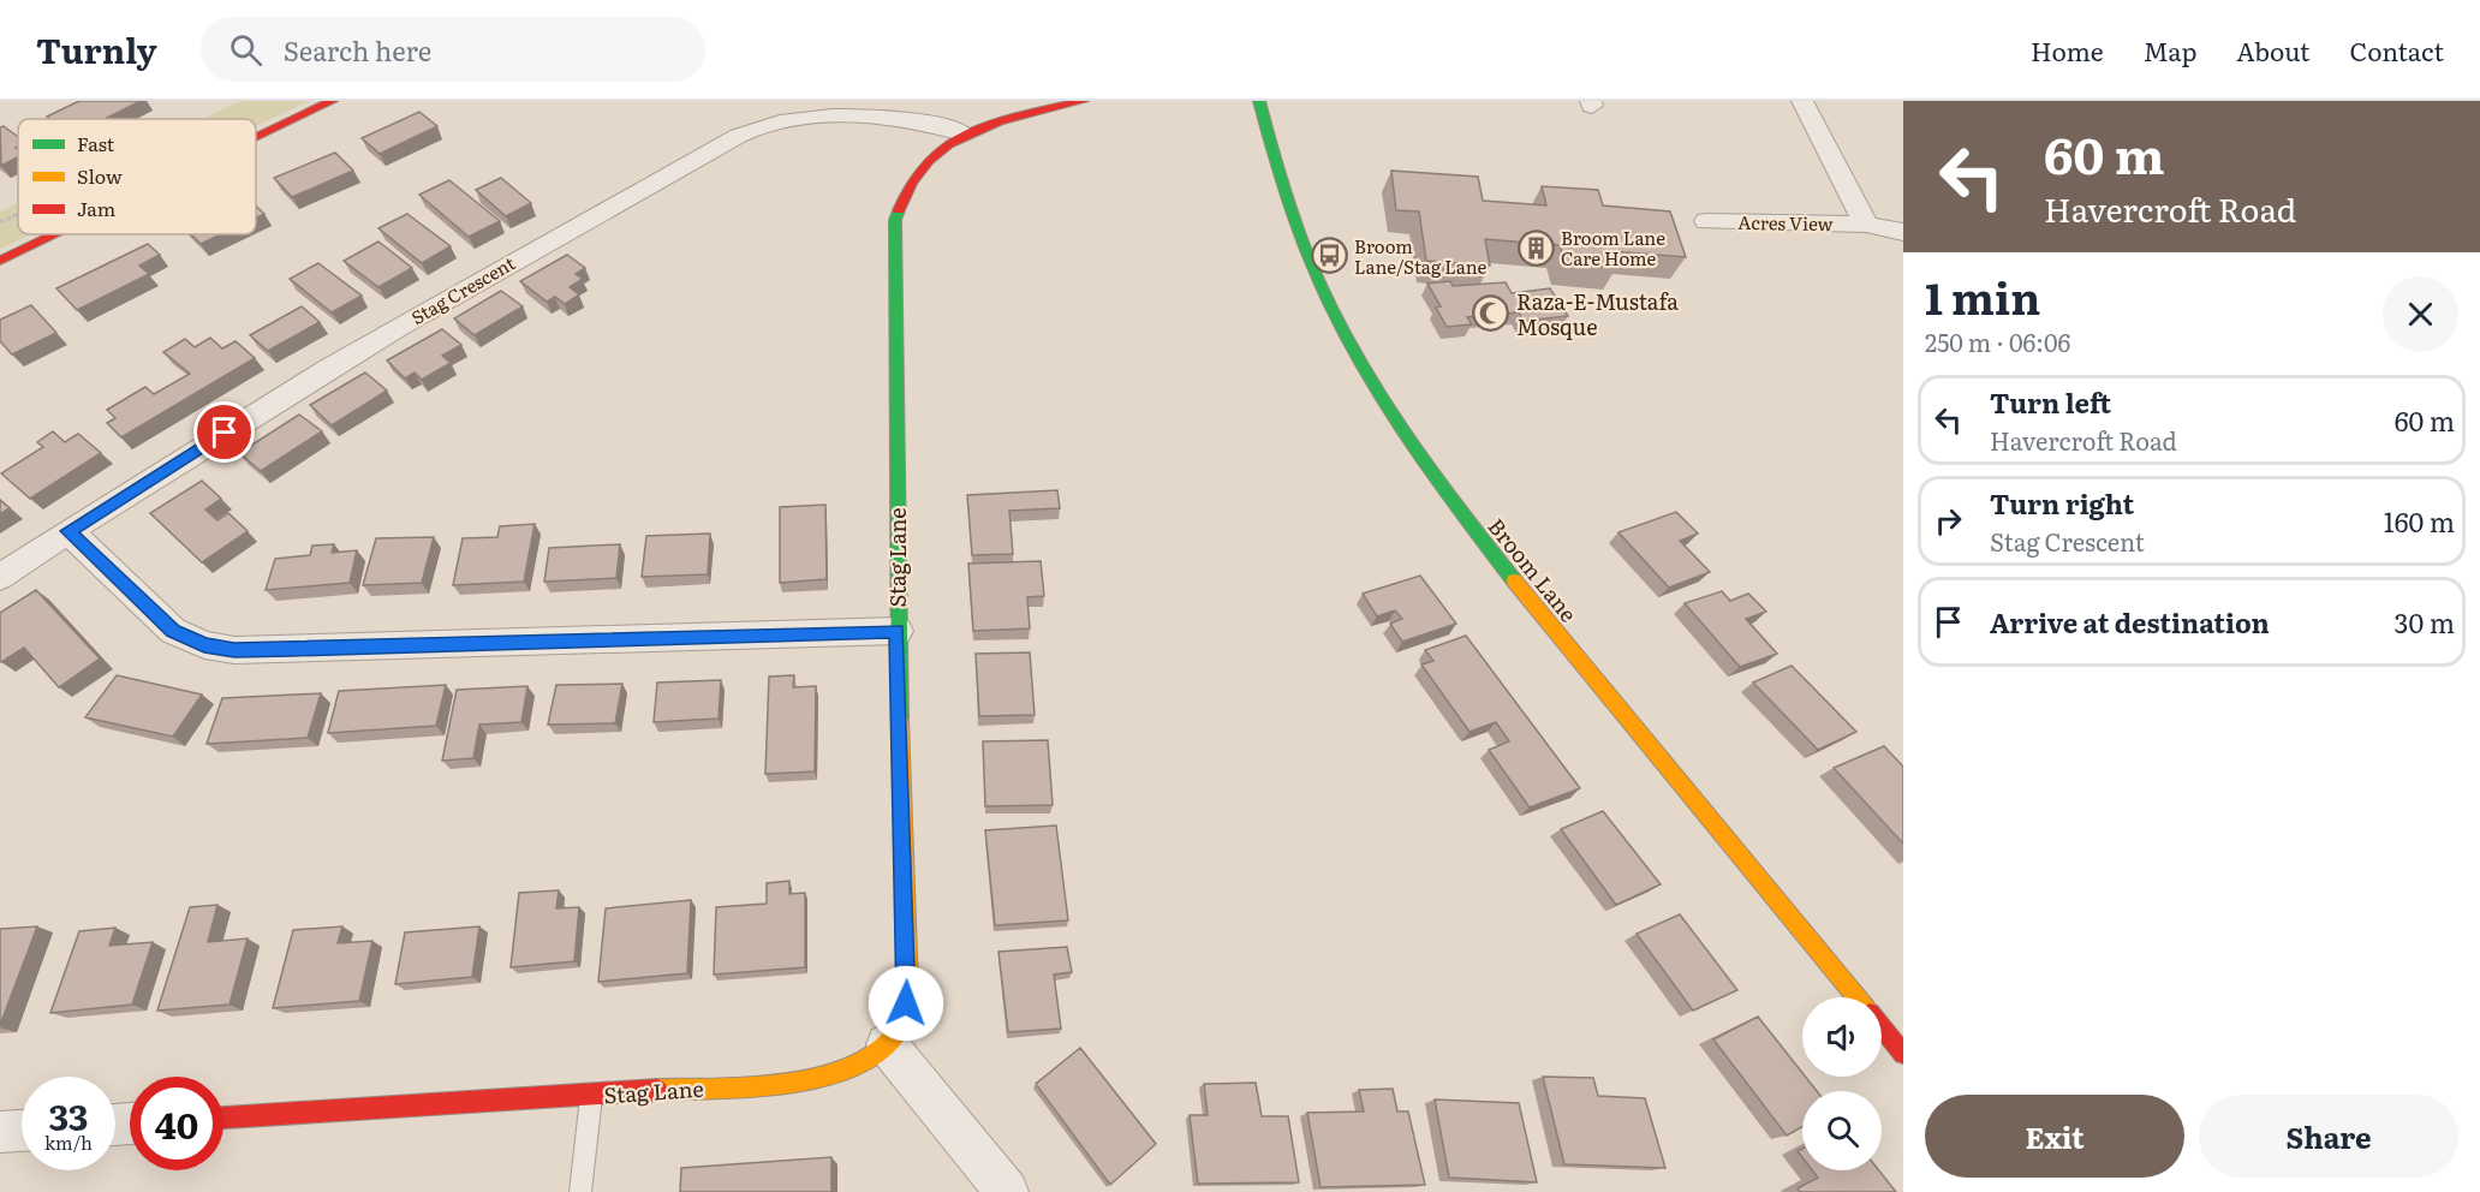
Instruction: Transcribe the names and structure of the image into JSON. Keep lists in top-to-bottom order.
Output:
{
  "streets": {
    "street": [
      "Acres View",
      "Stag Crescent",
      "Stag Lane",
      "Broom Lane"
    ]
  },
  "crossings": [
    ["Stag Crescent", "Stag Lane"]
  ],
  "places": {
    "building": ["Broom Lane Care Home"],
    "bus stop": ["Broom Lane/Stag Lane"],
    "mosque": ["Raza-E-Mustafa Mosque"]
  },
  "legend": ["Fast", "Slow", "Jam"],
  "page": {
    "header": "Turnly",
    "search": "Search here",
    "nav": [
      "Home",
      "Map",
      "About",
      "Contact"
    ],
    "turn": ["60 m", "Havercroft Road"],
    "heading": ["1 min", "250 m · 06:06"],
    "list": [
      {
        "name": "Turn left",
        "note": "Havercroft Road",
        "value": "60 m"
      },
      {
        "name": "Turn right",
        "note": "Stag Crescent",
        "value": "160 m"
      },
      {
        "name": "Arrive at destination",
        "value": "30 m"
      }
    ],
    "speed": "33 km/h",
    "limit": "40",
    "buttons": ["Exit", "Share"]
  }
}
